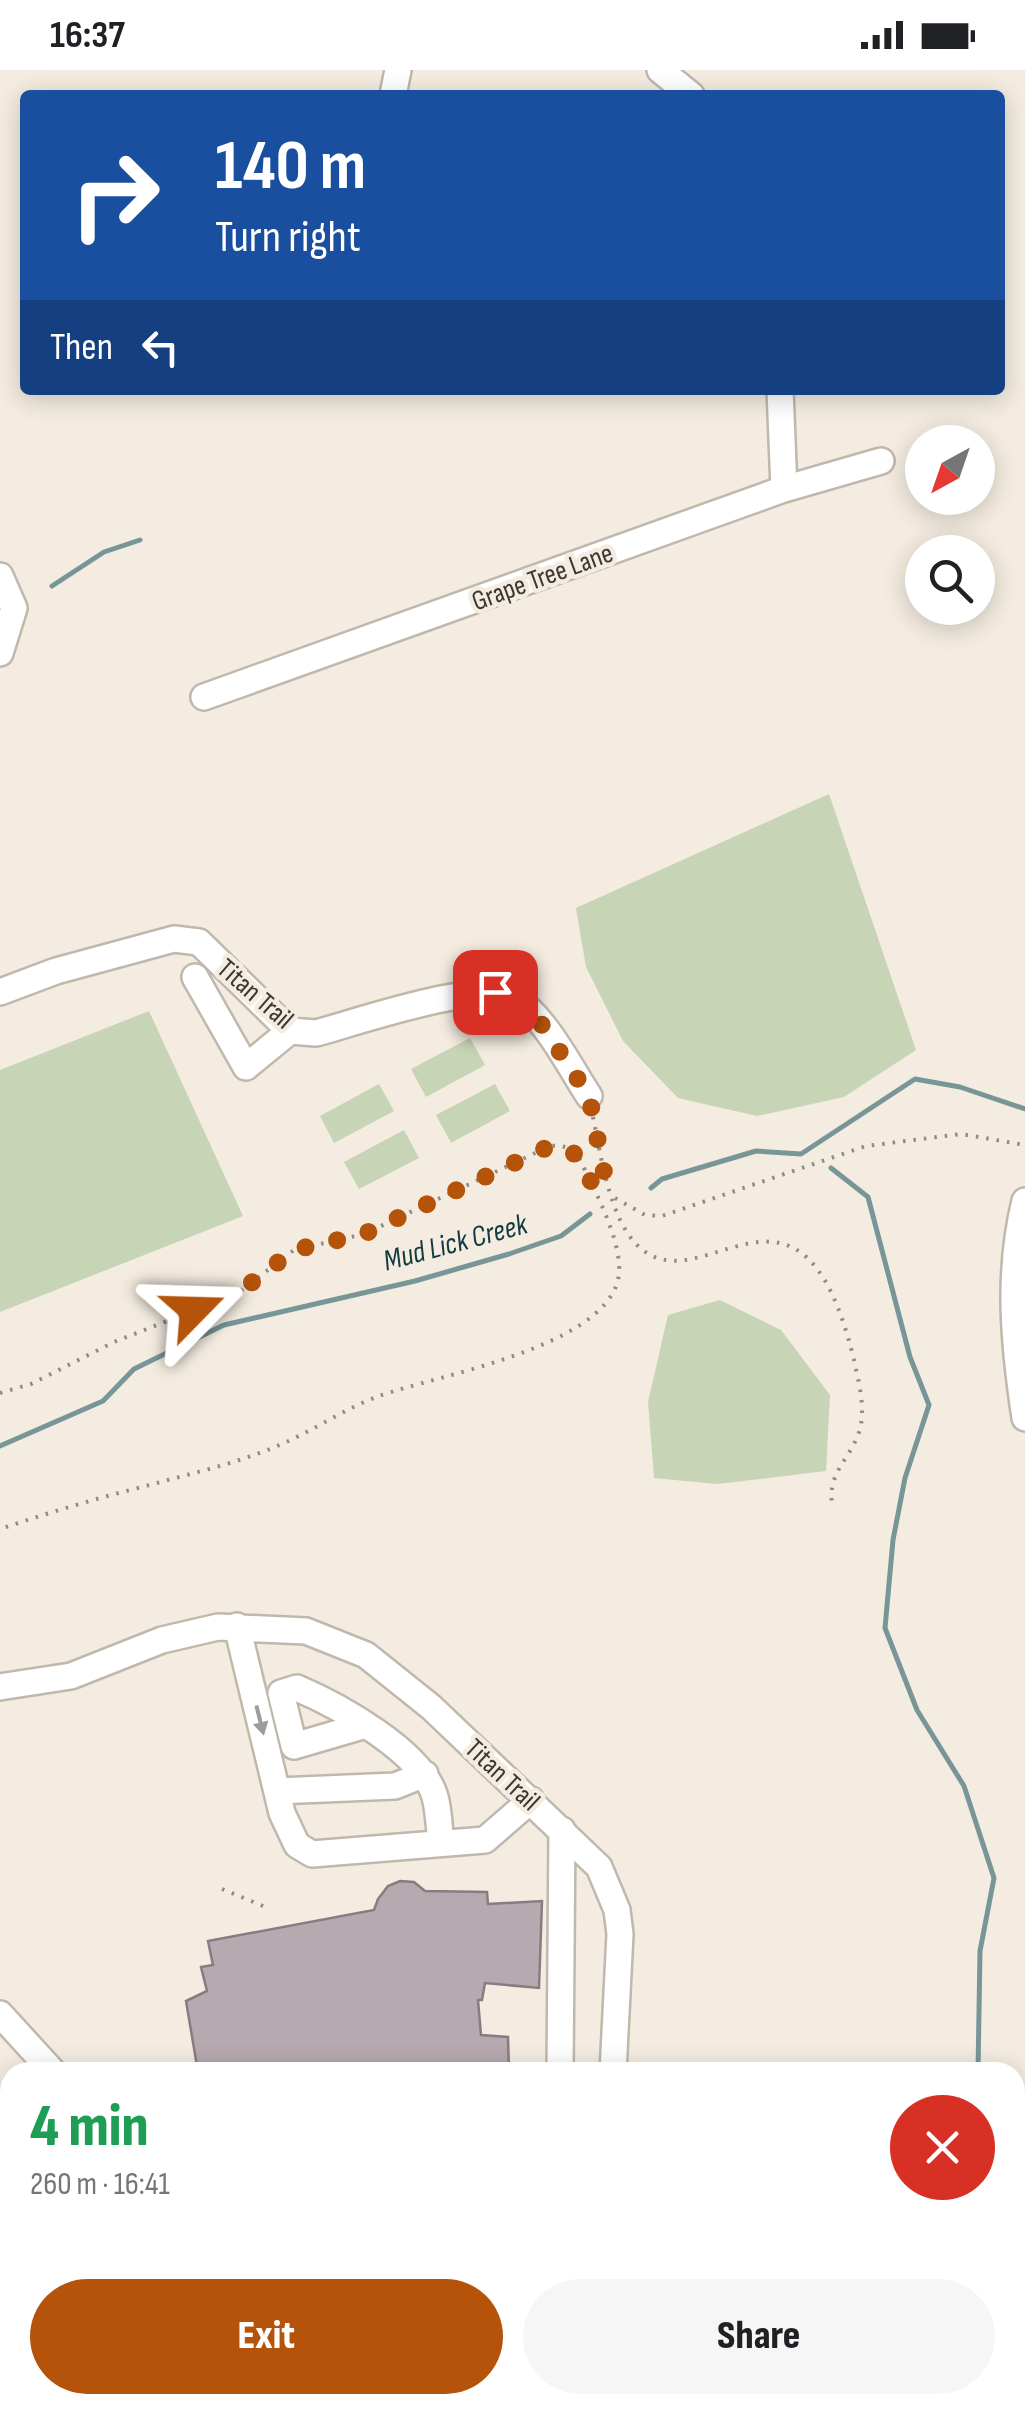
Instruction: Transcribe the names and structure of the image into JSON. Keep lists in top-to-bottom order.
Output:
{
  "streets": {
    "street": ["Grape Tree Lane", "Titan Trail"]
  },
  "water": ["Mud Lick Creek"],
  "north": "bottom left",
  "page": {
    "status": "16:37",
    "turn": ["140 m", "Turn right"],
    "then": "Then",
    "heading": ["4 min", "260 m · 16:41"],
    "buttons": ["Exit", "Share"]
  }
}
